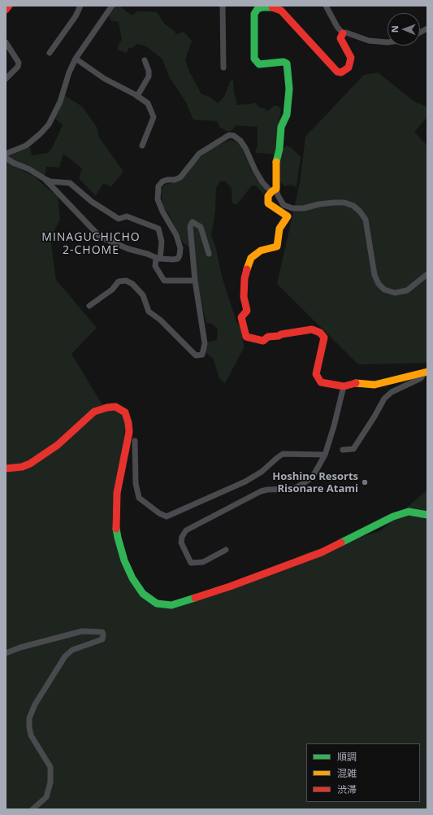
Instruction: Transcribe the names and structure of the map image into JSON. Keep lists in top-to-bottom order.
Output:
{
  "districts": ["MINAGUCHICHO 2-CHOME"],
  "places": ["Hoshino Resorts Risonare Atami"],
  "legend": ["順調", "混雑", "渋滞"],
  "north": "left"
}
